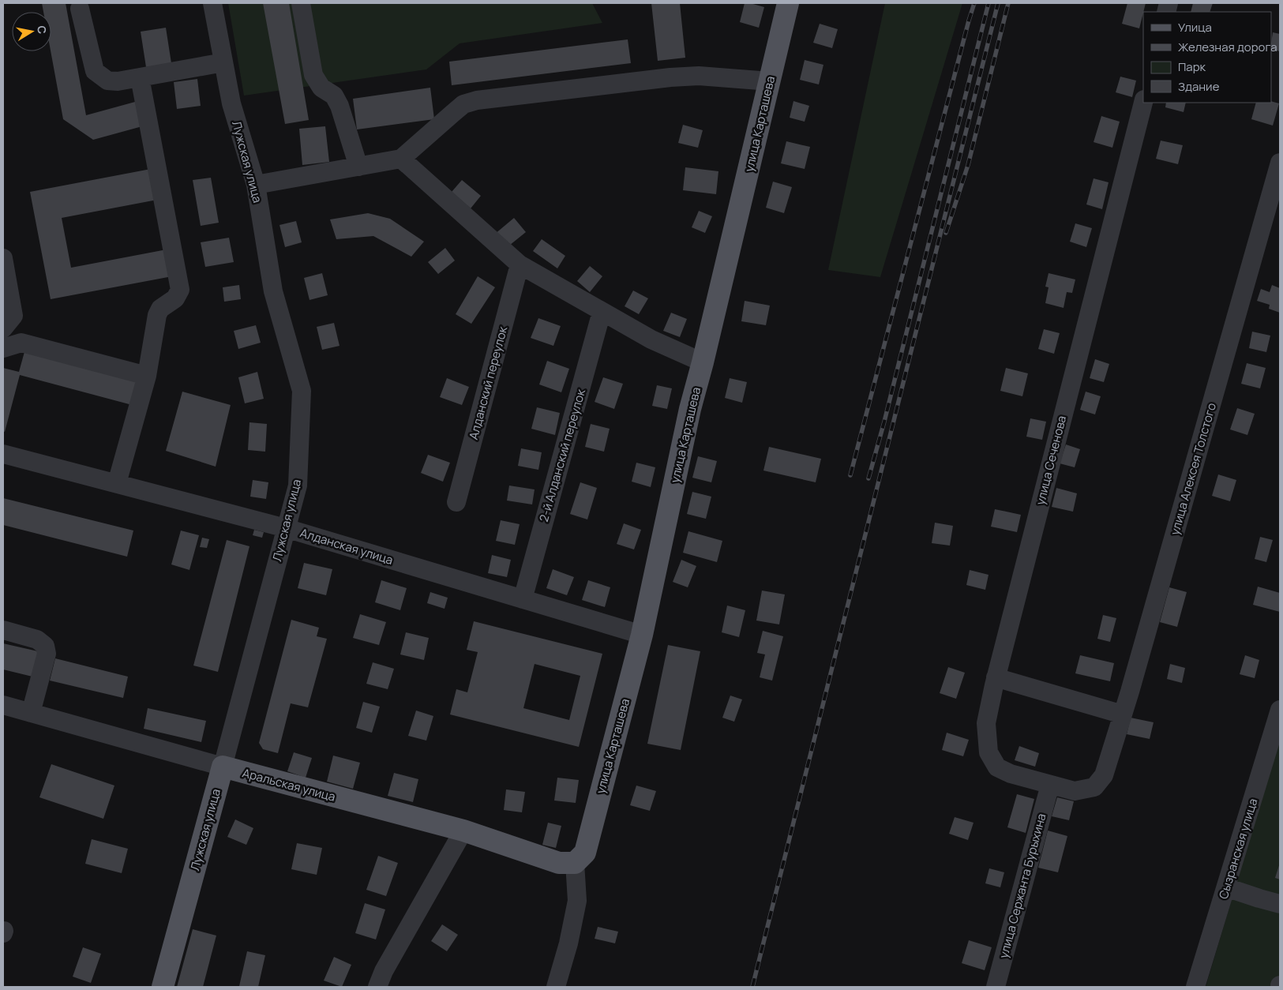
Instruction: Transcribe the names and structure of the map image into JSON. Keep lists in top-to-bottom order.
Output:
{
  "streets": {
    "main road": ["улица Карташева", "Лужская улица", "Аральская улица"],
    "street": [
      "Алданский переулок",
      "2-й Алданский переулок",
      "улица Сеченова",
      "улица Алексея Толстого",
      "Алданская улица",
      "Сызранская улица",
      "улица Сержанта Бурыхина"
    ]
  },
  "crossings": [
    ["улица Карташева", "Алданская улица"],
    ["улица Карташева", "Аральская улица"],
    ["Лужская улица", "Алданская улица"],
    ["Лужская улица", "Аральская улица"],
    ["2-й Алданский переулок", "Алданская улица"],
    ["улица Сеченова", "улица Алексея Толстого"],
    ["улица Сеченова", "улица Сержанта Бурыхина"]
  ],
  "legend": [
    "Улица",
    "Железная дорога",
    "Парк",
    "Здание"
  ],
  "north": "right"
}
